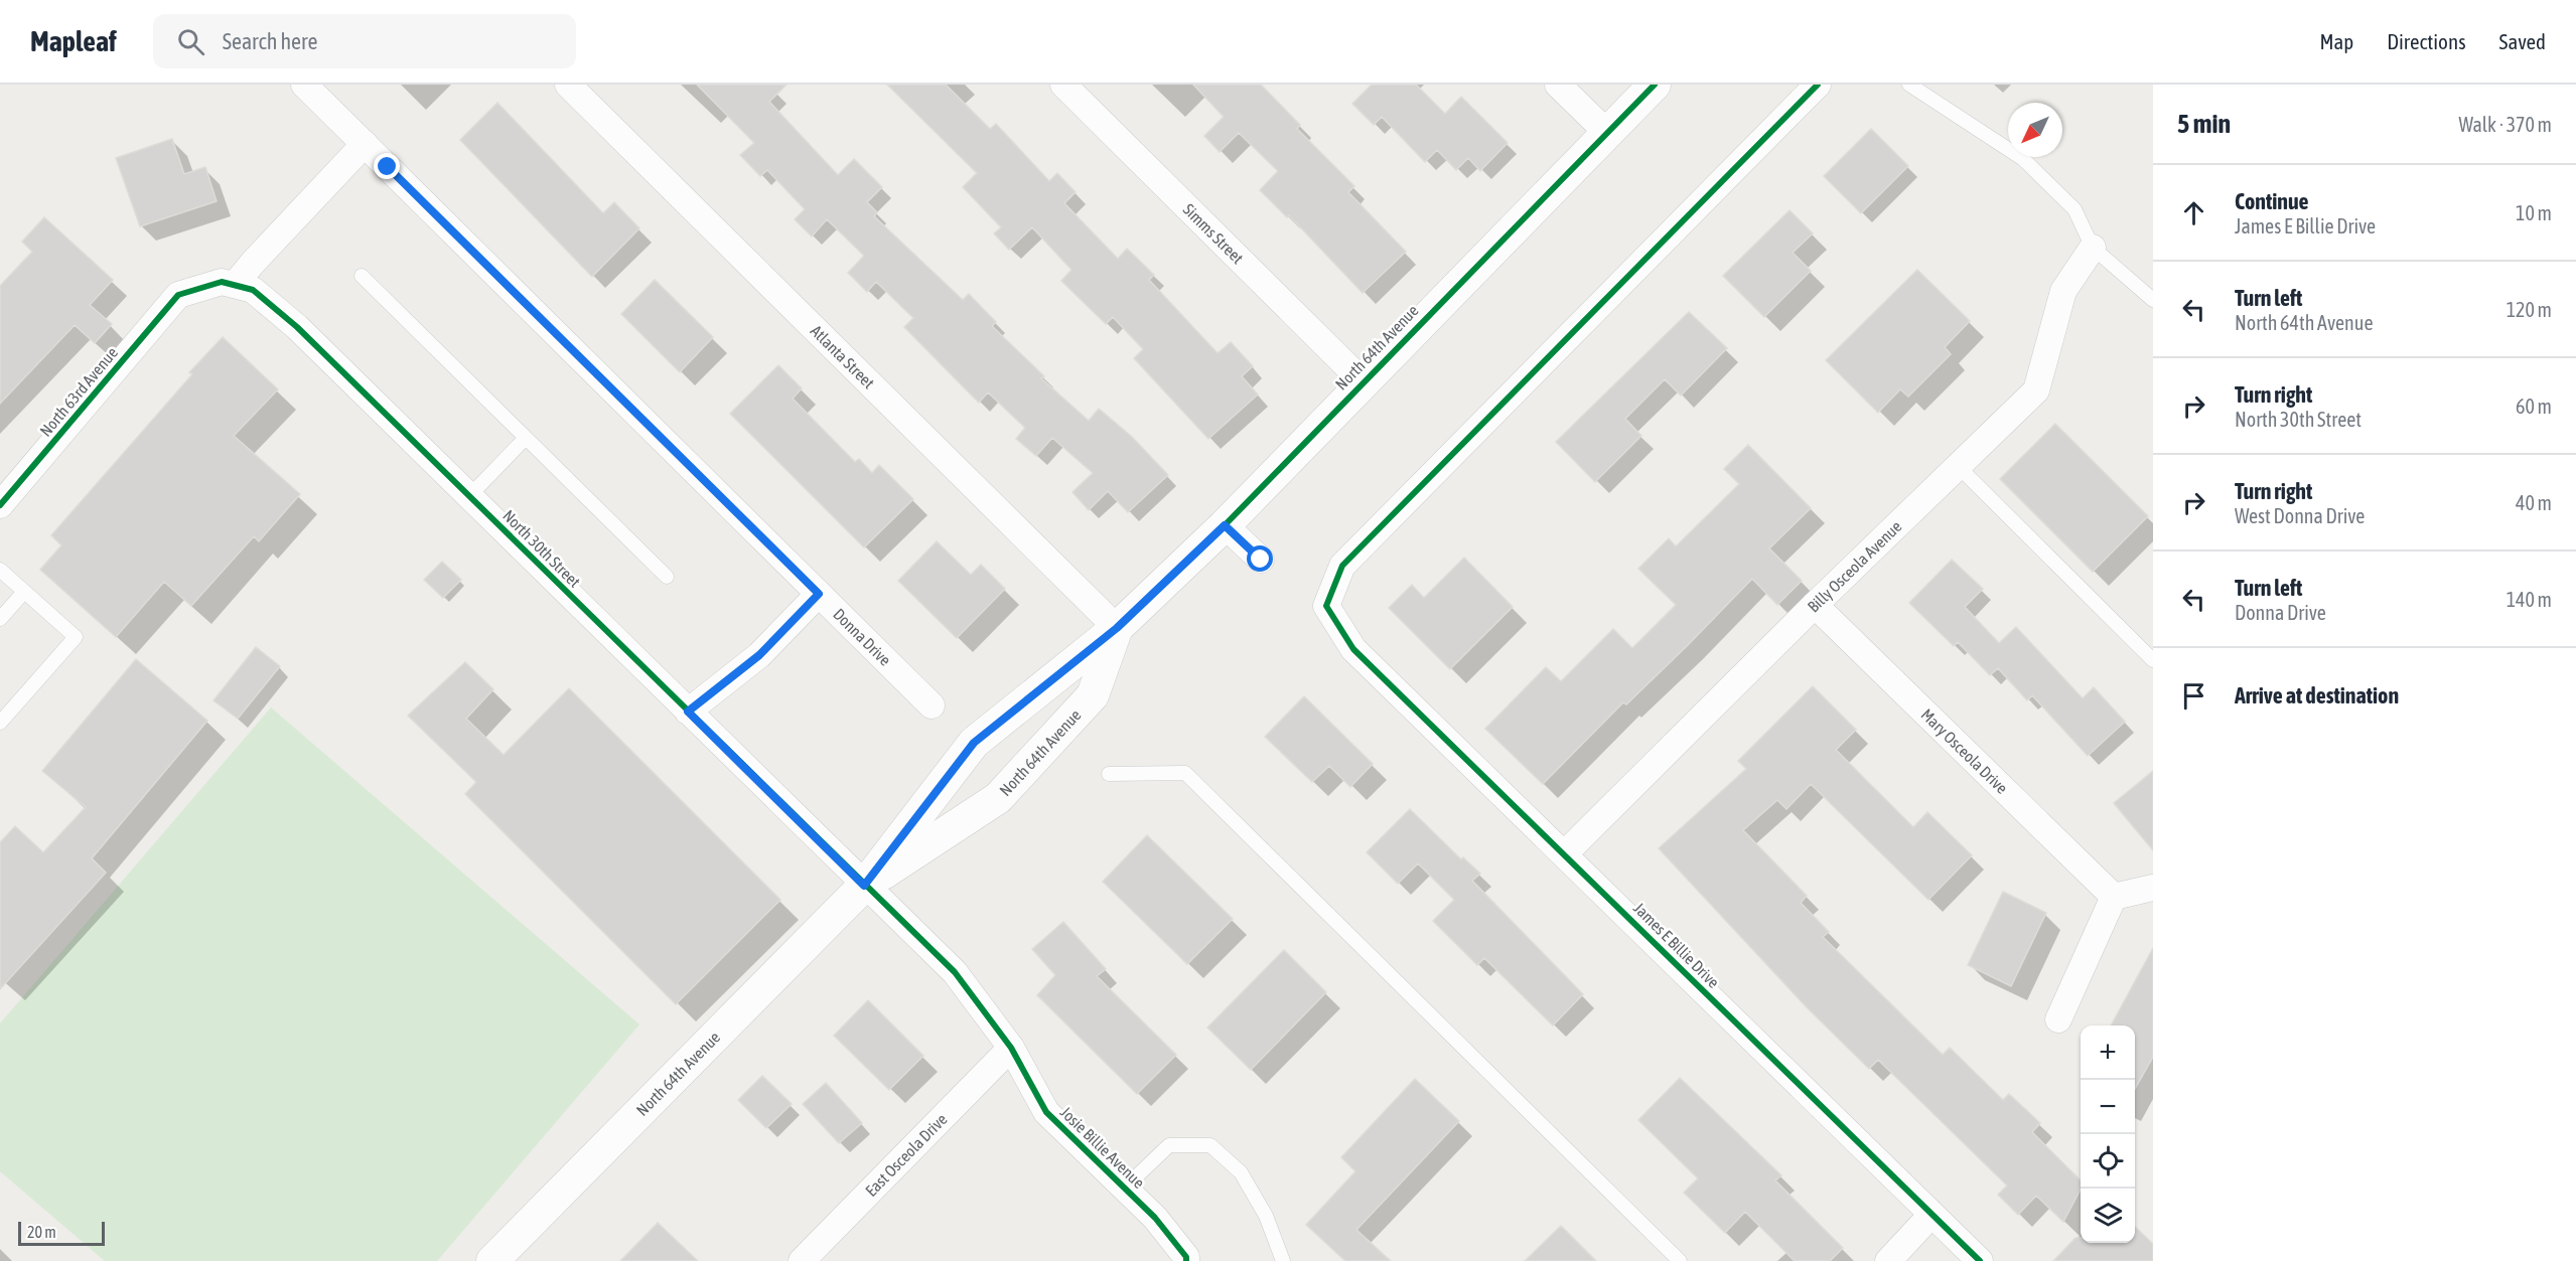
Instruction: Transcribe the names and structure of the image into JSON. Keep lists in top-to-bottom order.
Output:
{
  "streets": {
    "street": [
      "Simms Street",
      "North 64th Avenue",
      "Atlanta Street",
      "North 63rd Avenue",
      "North 30th Street",
      "Billy Osceola Avenue",
      "Donna Drive",
      "Mary Osceola Drive",
      "James E Billie Drive",
      "Josie Billie Avenue",
      "East Osceola Drive"
    ]
  },
  "crossings": [
    ["Simms Street", "North 64th Avenue"],
    ["North 64th Avenue", "Atlanta Street"],
    ["North 64th Avenue", "North 30th Street"],
    ["North 64th Avenue", "Josie Billie Avenue"],
    ["North 63rd Avenue", "North 30th Street"],
    ["North 30th Street", "Josie Billie Avenue"],
    ["Billy Osceola Avenue", "Mary Osceola Drive"],
    ["Billy Osceola Avenue", "James E Billie Drive"],
    ["Josie Billie Avenue", "East Osceola Drive"]
  ],
  "scale_bar": "20 m",
  "north": "bottom left",
  "page": {
    "header": "Mapleaf",
    "search": "Search here",
    "nav": ["Map", "Directions", "Saved"],
    "heading": ["5 min", "Walk · 370 m"],
    "list": [
      ["Continue", "James E Billie Drive", "10 m"],
      ["Turn left", "North 64th Avenue", "120 m"],
      ["Turn right", "North 30th Street", "60 m"],
      ["Turn right", "West Donna Drive", "40 m"],
      ["Turn left", "Donna Drive", "140 m"],
      "Arrive at destination"
    ],
    "map_buttons": ["+", "−"],
    "scale": "20 m"
  }
}
